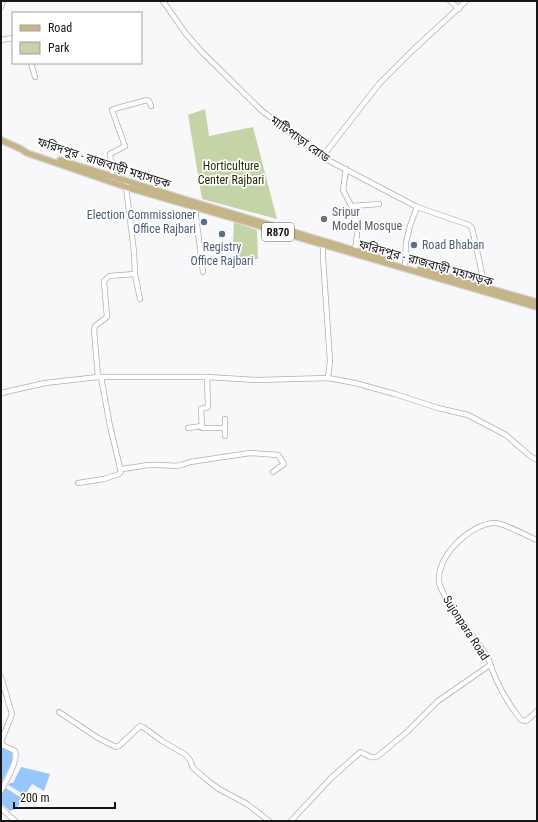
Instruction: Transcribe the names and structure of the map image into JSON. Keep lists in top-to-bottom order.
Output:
{
  "streets": {
    "main road": ["ফরিদপুর - রাজবাড়ী মহাসড়ক", "R870"],
    "street": ["মাটিপাড়া রোড", "Sujonpara Road"]
  },
  "crossings": [
    ["মাটিপাড়া রোড", "ফরিদপুর - রাজবাড়ী মহাসড়ক"]
  ],
  "parks": ["Horticulture Center Rajbari"],
  "places": [
    "Sripur Model Mosque",
    "Election Commissioner Office Rajbari",
    "Registry Office Rajbari",
    "Road Bhaban"
  ],
  "legend": ["Road", "Park"],
  "scale_bar": "200 m"
}
